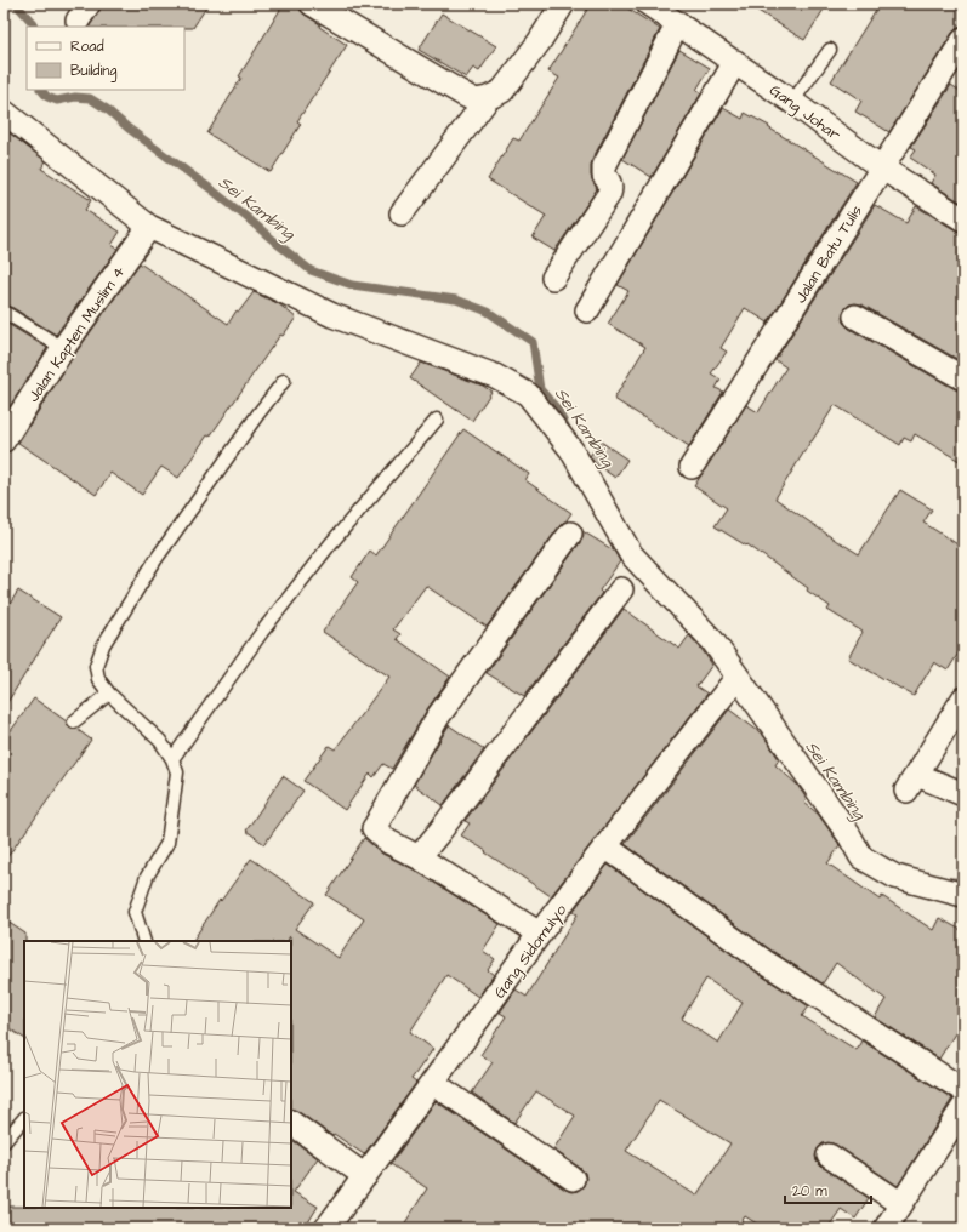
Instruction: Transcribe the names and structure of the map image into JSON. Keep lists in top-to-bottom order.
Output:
{
  "streets": {
    "street": [
      "Gang Johar",
      "Jalan Batu Tulis",
      "Jalan Kapten Muslim 4",
      "Gang Sidomulyo"
    ]
  },
  "crossings": [
    ["Gang Johar", "Jalan Batu Tulis"]
  ],
  "water": ["Sei Kambing"],
  "legend": ["Road", "Building"],
  "scale_bar": "20 m"
}
